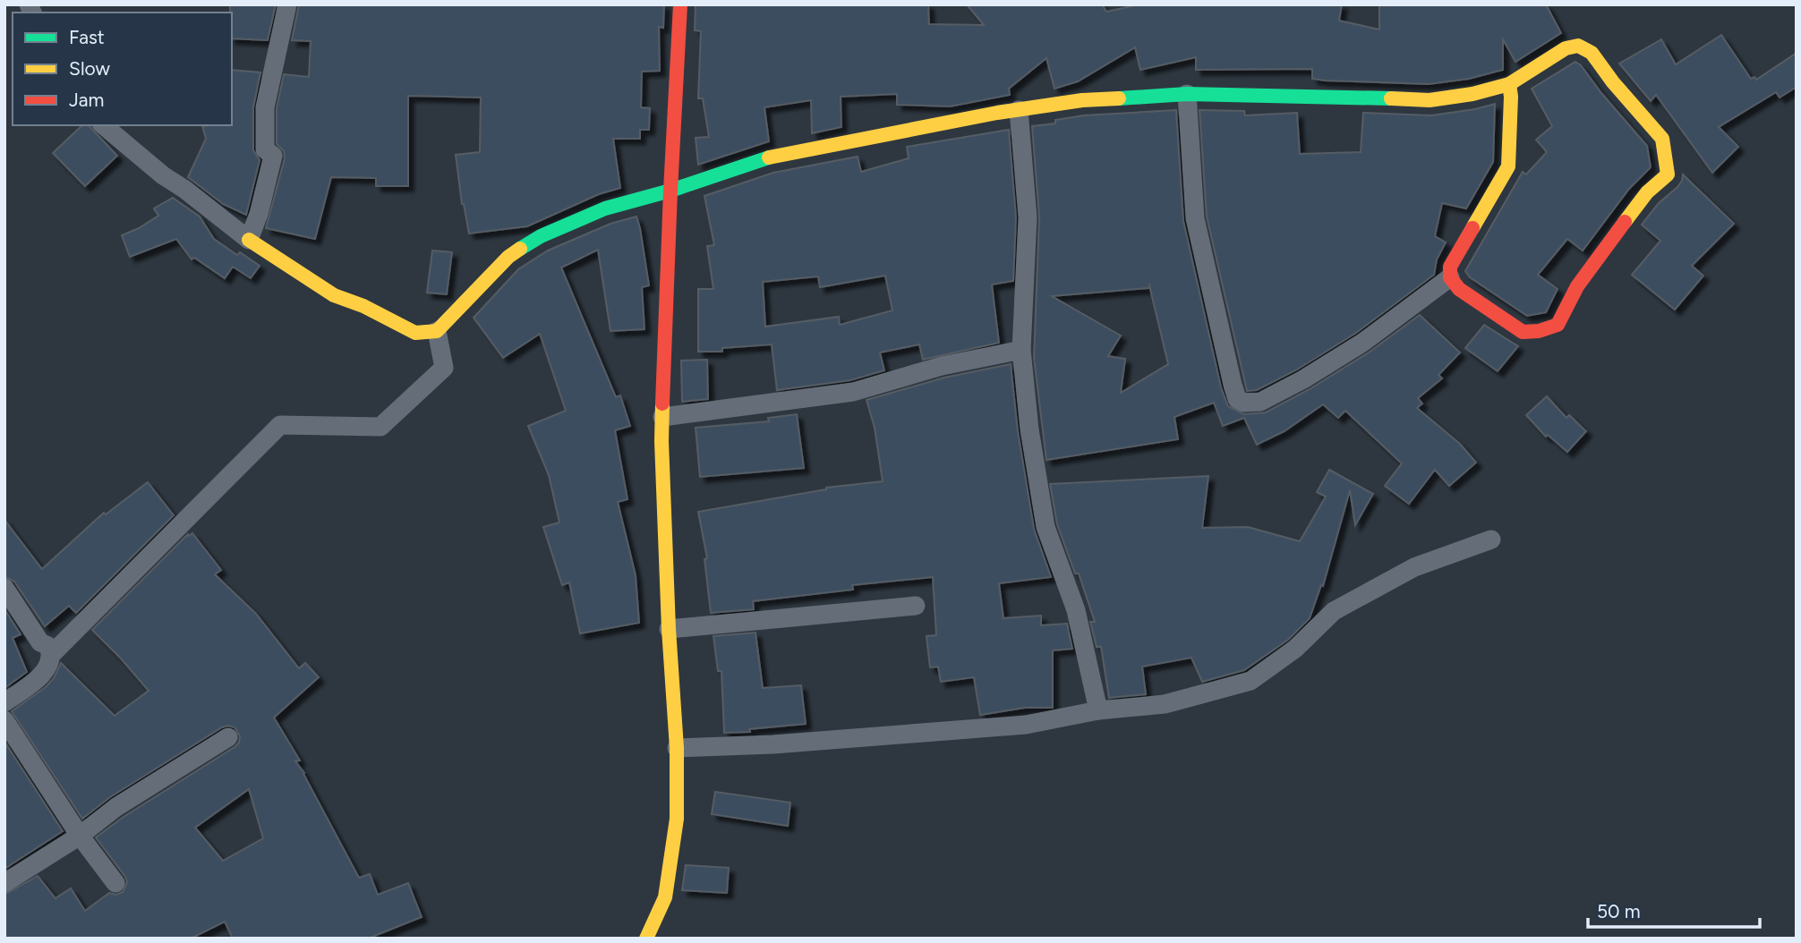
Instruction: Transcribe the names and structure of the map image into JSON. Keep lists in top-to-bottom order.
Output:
{
  "legend": ["Fast", "Slow", "Jam"],
  "scale_bar": "50 m"
}
